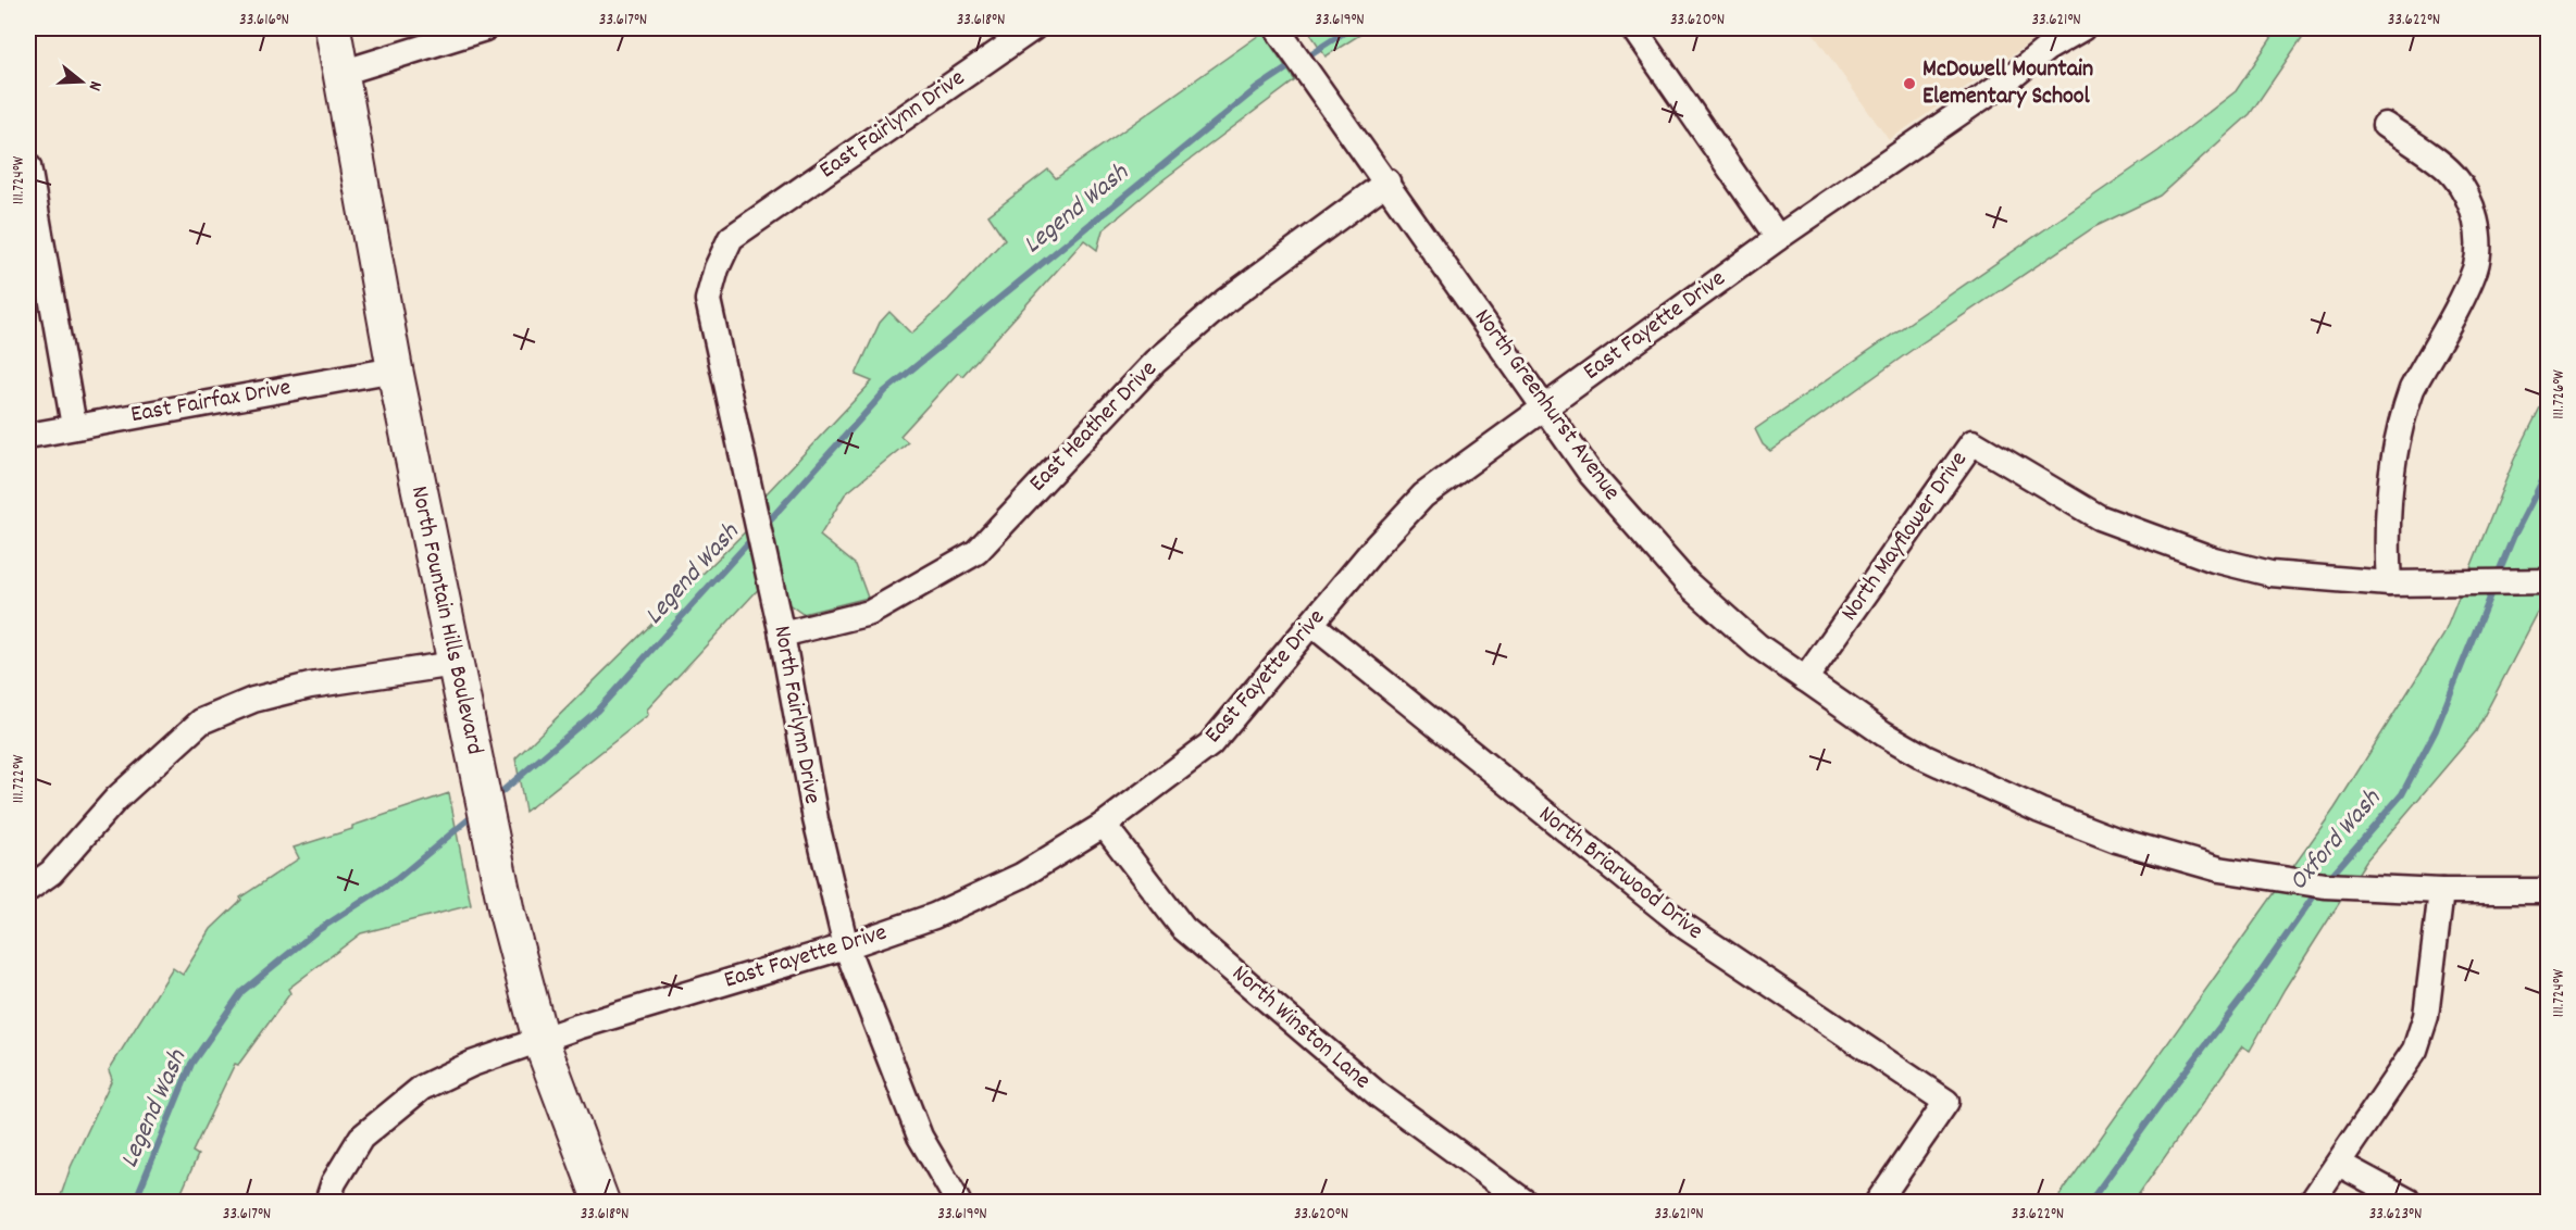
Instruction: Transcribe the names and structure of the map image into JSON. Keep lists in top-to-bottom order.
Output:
{
  "streets": {
    "main road": ["North Fountain Hills Boulevard"],
    "street": [
      "East Fairlynn Drive",
      "East Fayette Drive",
      "East Fairfax Drive",
      "North Greenhurst Avenue",
      "East Heather Drive",
      "North Mayflower Drive",
      "North Fairlynn Drive",
      "North Briarwood Drive",
      "North Winston Lane"
    ]
  },
  "crossings": [
    ["East Fairlynn Drive", "North Fairlynn Drive"],
    ["East Fayette Drive", "North Greenhurst Avenue"],
    ["East Fayette Drive", "North Fountain Hills Boulevard"],
    ["East Fayette Drive", "North Fairlynn Drive"],
    ["East Fayette Drive", "North Briarwood Drive"],
    ["East Fayette Drive", "North Winston Lane"],
    ["East Fairfax Drive", "North Fountain Hills Boulevard"],
    ["North Greenhurst Avenue", "East Heather Drive"],
    ["North Greenhurst Avenue", "North Mayflower Drive"],
    ["East Heather Drive", "North Fairlynn Drive"]
  ],
  "water": ["Legend Wash", "Oxford Wash"],
  "places": ["McDowell Mountain Elementary School"],
  "north": "right",
  "coordinates": [
    "33.616°N",
    "33.617°N",
    "33.618°N",
    "33.619°N",
    "33.620°N",
    "33.621°N",
    "33.622°N",
    "111.724°W",
    "111.726°W",
    "111.722°W",
    "33.623°N"
  ]
}
